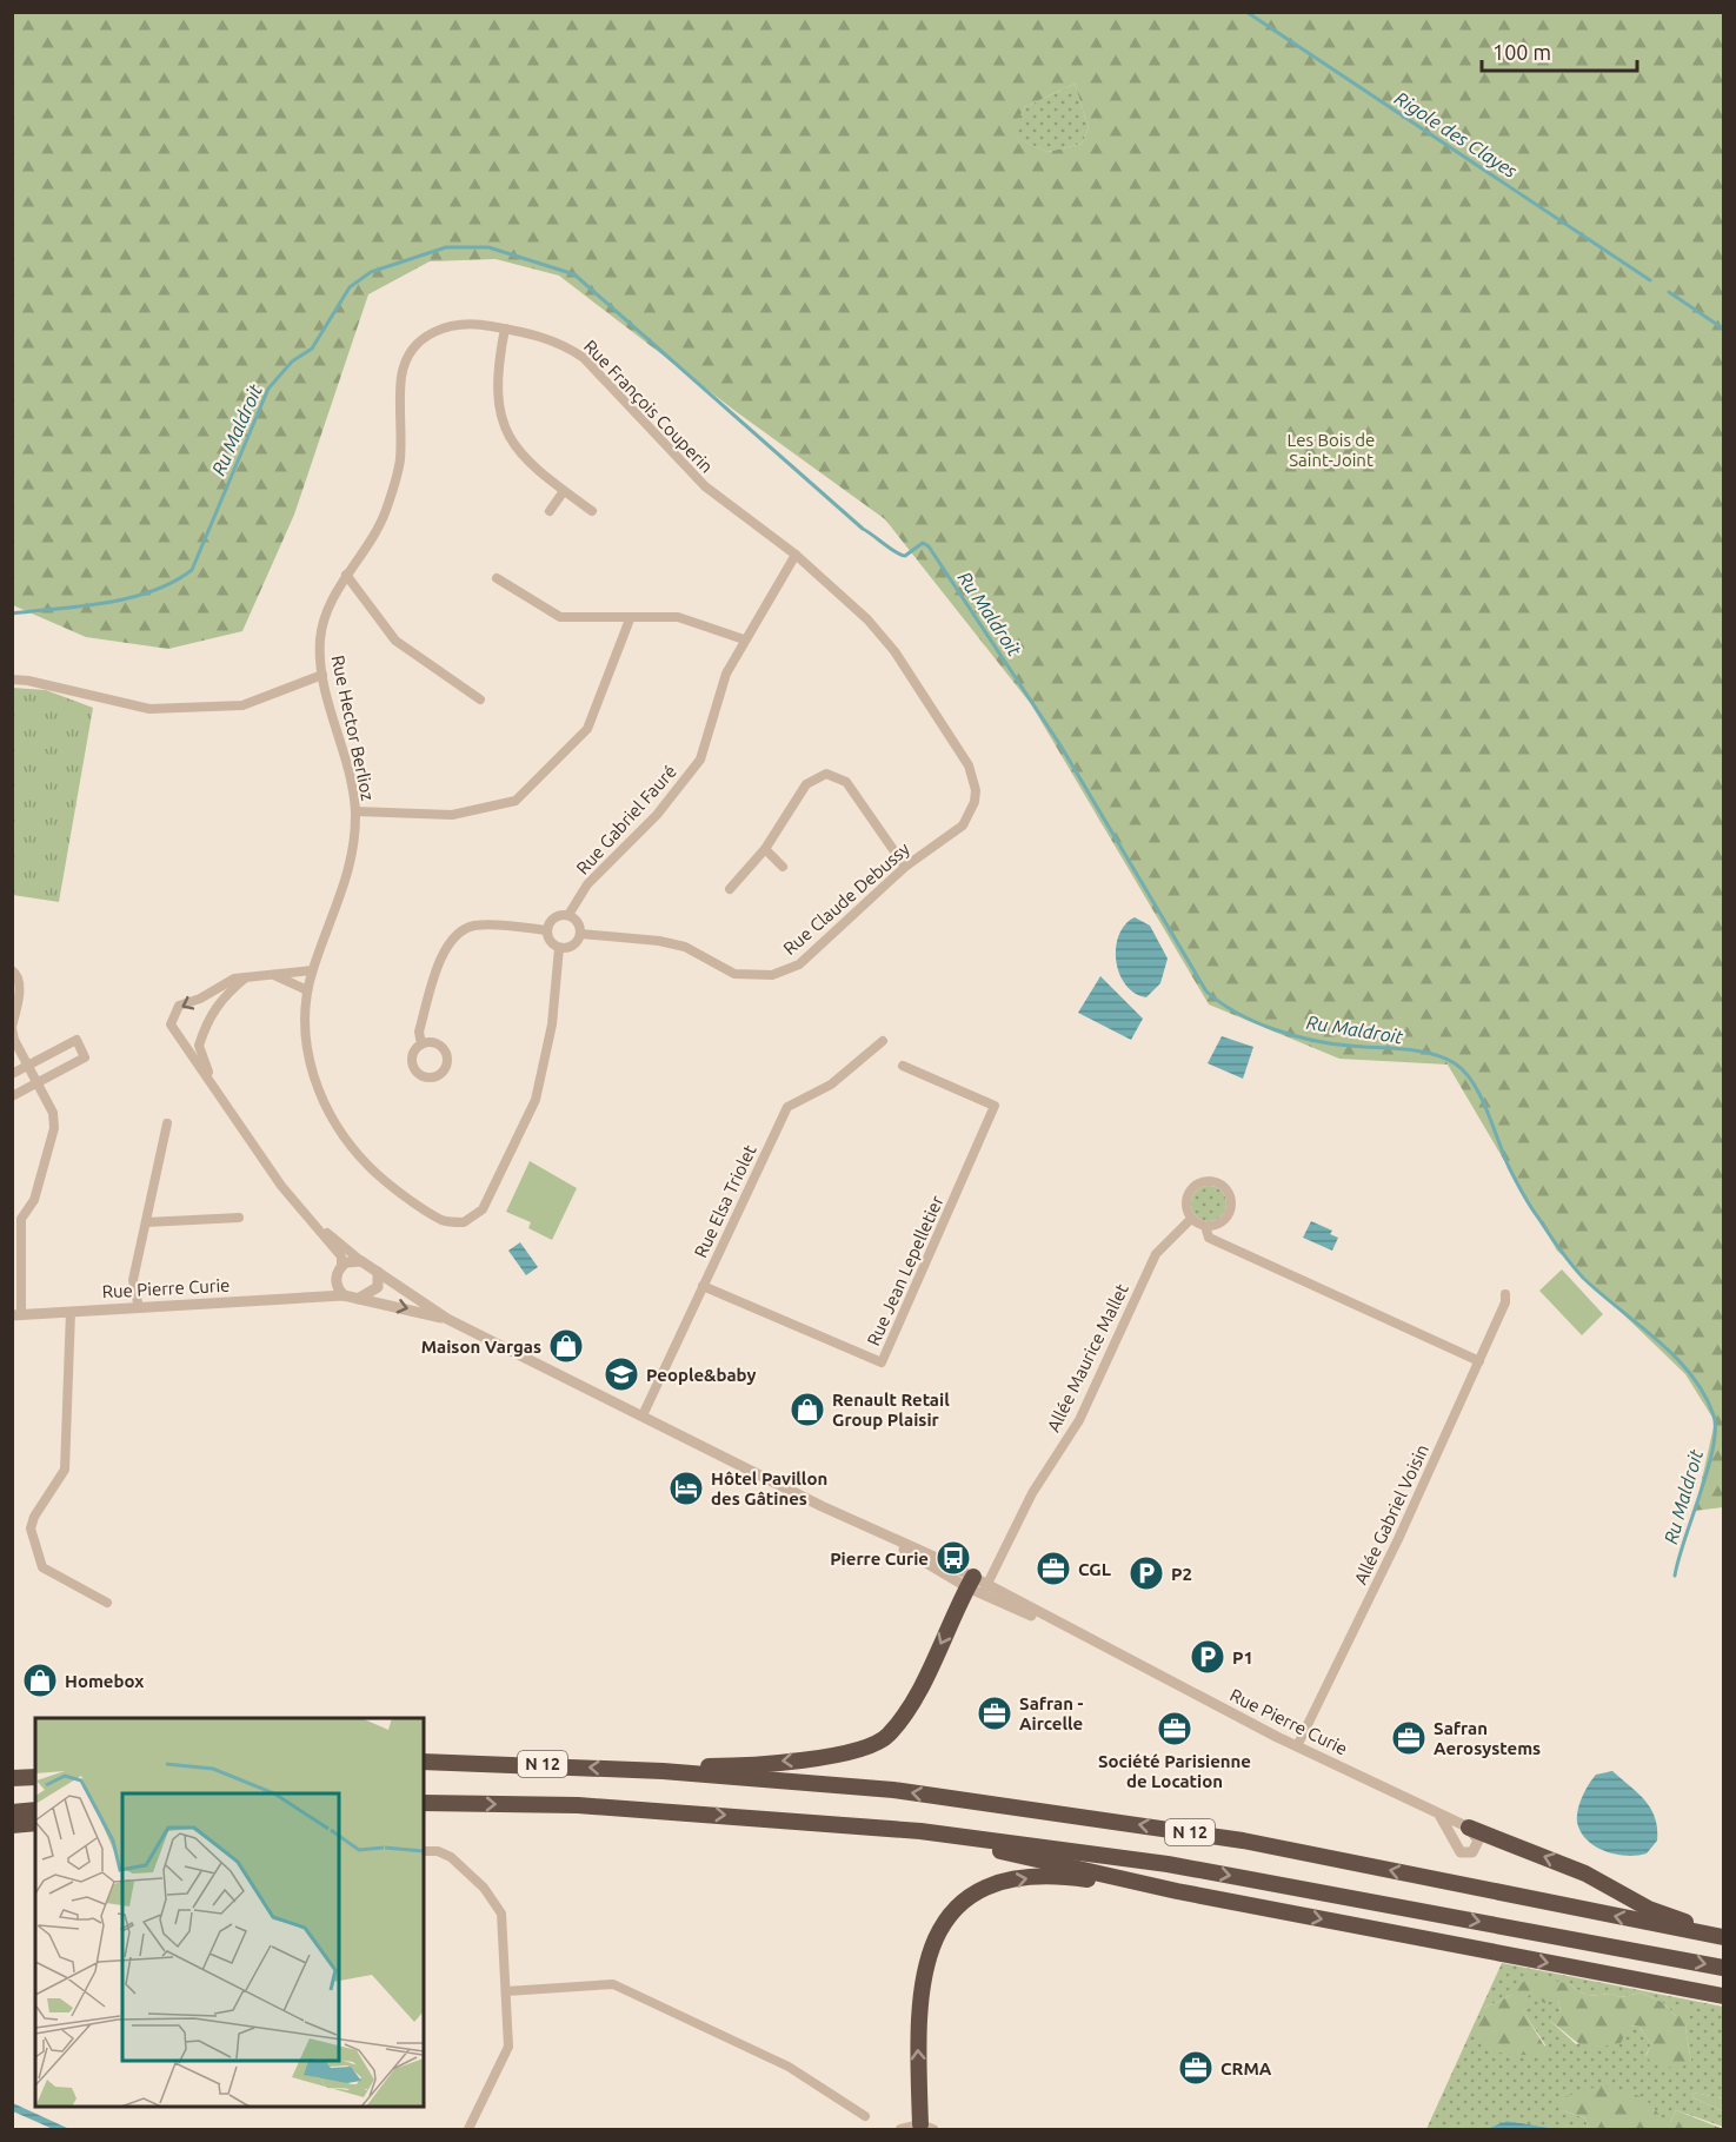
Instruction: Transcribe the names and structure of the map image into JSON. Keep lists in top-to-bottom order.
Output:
{
  "streets": {
    "highway": ["N 12"],
    "street": [
      "Rue François Couperin",
      "Rue Hector Berlioz",
      "Rue Gabriel Fauré",
      "Rue Claude Debussy",
      "Rue Elsa Triolet",
      "Rue Jean Lepelletier",
      "Rue Pierre Curie",
      "Allée Maurice Mallet",
      "Allée Gabriel Voisin"
    ]
  },
  "crossings": [
    ["Rue François Couperin", "Rue Hector Berlioz"],
    ["Rue François Couperin", "Rue Gabriel Fauré"],
    ["Rue François Couperin", "Rue Claude Debussy"],
    ["Rue Hector Berlioz", "Rue Gabriel Fauré"],
    ["Rue Hector Berlioz", "Rue Claude Debussy"],
    ["Rue Gabriel Fauré", "Rue Claude Debussy"],
    ["Rue Elsa Triolet", "Rue Jean Lepelletier"],
    ["Rue Elsa Triolet", "Rue Pierre Curie"],
    ["Rue Pierre Curie", "Allée Maurice Mallet"],
    ["Rue Pierre Curie", "Allée Gabriel Voisin"]
  ],
  "water": ["Rigole des Clayes", "Ru Maldroit"],
  "parks": ["Les Bois de Saint-Joint"],
  "places": {
    "shop": ["Maison Vargas", "Renault Retail Group Plaisir", "Homebox"],
    "school or university": ["People&baby"],
    "hotel": ["Hôtel Pavillon des Gâtines"],
    "bus stop": ["Pierre Curie"],
    "office": [
      "CGL",
      "Safran - Aircelle",
      "Société Parisienne de Location",
      "Safran Aerosystems",
      "CRMA"
    ],
    "parking": ["P2", "P1"]
  },
  "scale_bar": "100 m"
}
